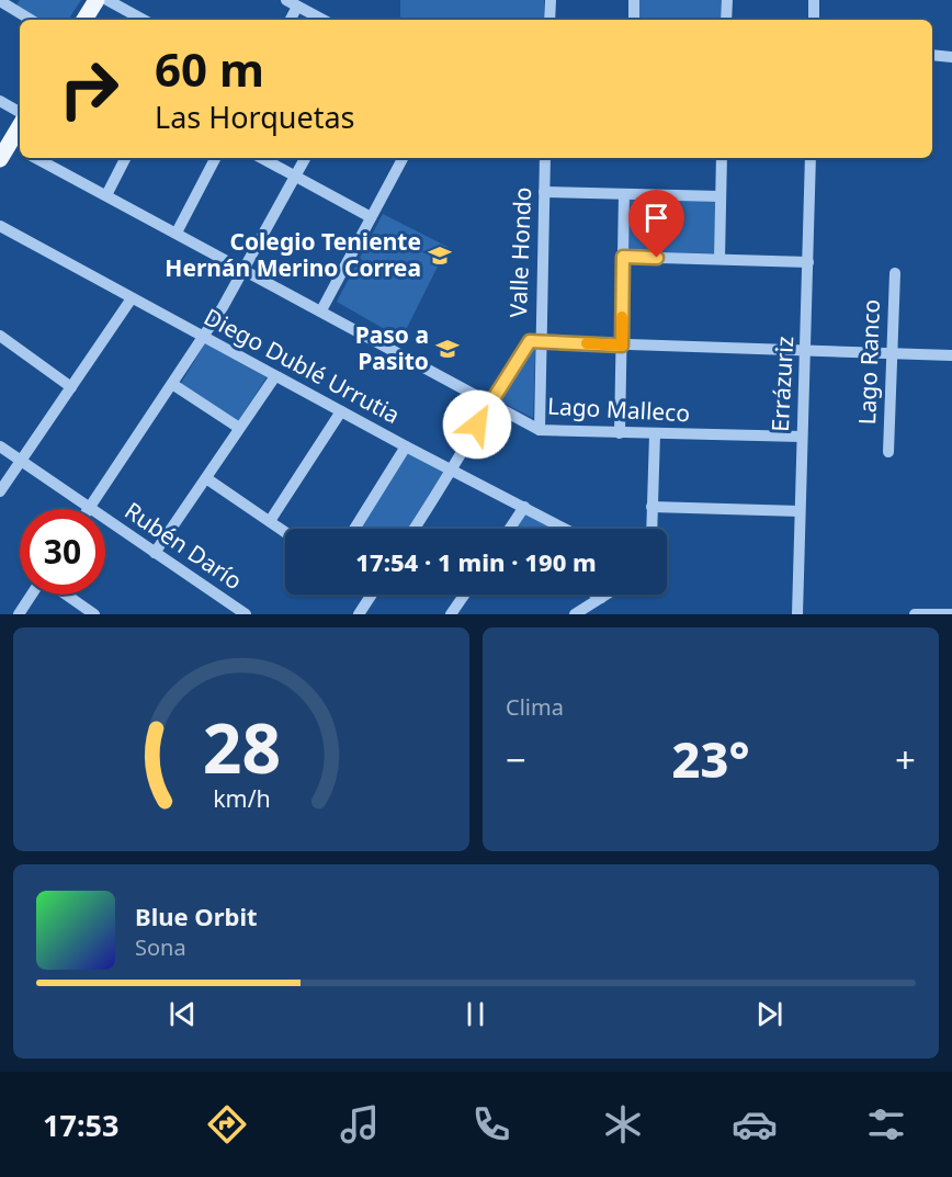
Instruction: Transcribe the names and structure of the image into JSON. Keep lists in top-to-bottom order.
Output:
{
  "streets": {
    "street": [
      "Valle Hondo",
      "Lago Ranco",
      "Diego Dublé Urrutia",
      "Errázuriz",
      "Lago Malleco",
      "Rubén Darío"
    ]
  },
  "crossings": [
    ["Valle Hondo", "Lago Malleco"],
    ["Errázuriz", "Lago Malleco"]
  ],
  "places": {
    "school or university": ["Colegio Teniente Hernán Merino Correa", "Paso a Pasito"]
  },
  "page": {
    "turn": ["60 m", "Las Horquetas"],
    "limit": "30",
    "trip": "17:54 · 1 min · 190 m",
    "tile": "Clima",
    "heat": ["−", "23°", "+"],
    "song": ["Blue Orbit", "Sona"],
    "tabs": "17:53",
    "gauge": ["28", "km/h"]
  }
}
